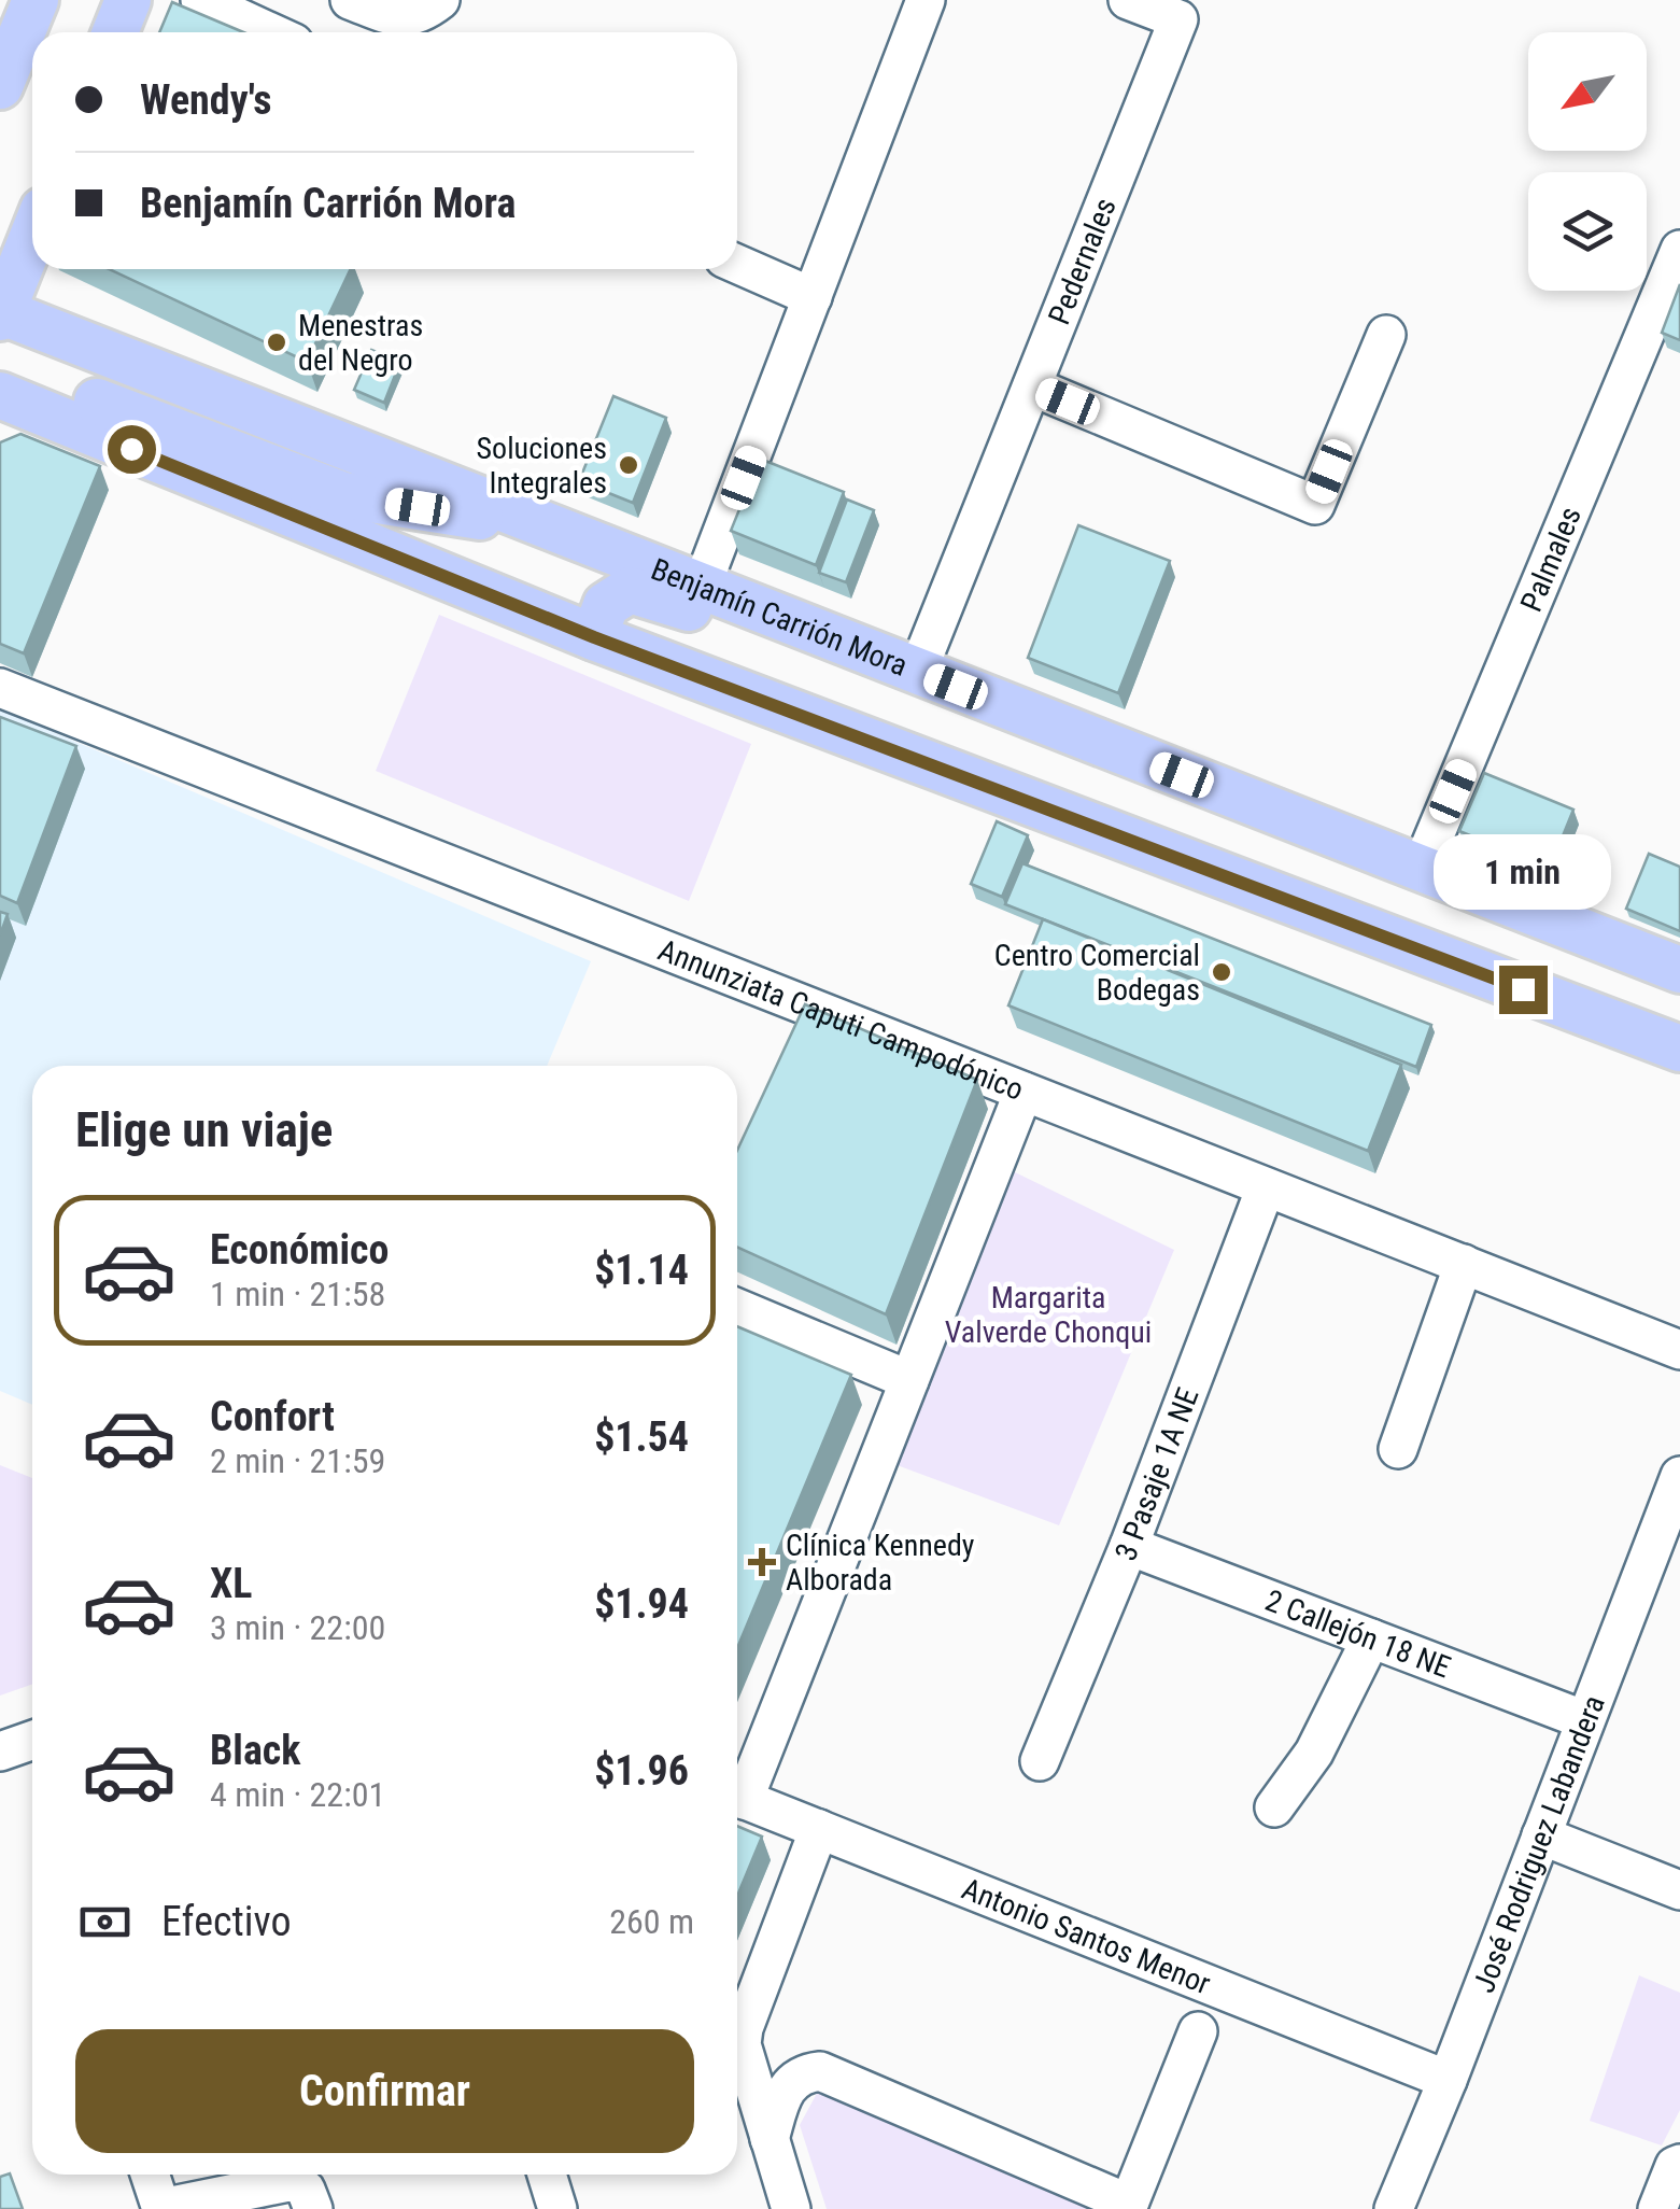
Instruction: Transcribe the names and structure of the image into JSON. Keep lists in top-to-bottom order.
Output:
{
  "streets": {
    "main road": ["Benjamín Carrión Mora"],
    "street": [
      "Pedernales",
      "Palmales",
      "Annunziata Caputi Campodónico",
      "3 Pasaje 1A NE",
      "2 Callejón 18 NE",
      "José Rodriguez Labandera",
      "Antonio Santos Menor"
    ]
  },
  "crossings": [
    ["Pedernales", "Benjamín Carrión Mora"],
    ["Palmales", "Benjamín Carrión Mora"],
    ["Annunziata Caputi Campodónico", "3 Pasaje 1A NE"],
    ["3 Pasaje 1A NE", "2 Callejón 18 NE"],
    ["2 Callejón 18 NE", "José Rodriguez Labandera"],
    ["José Rodriguez Labandera", "Antonio Santos Menor"]
  ],
  "parks": ["Margarita Valverde Chonqui"],
  "places": {
    "other": ["Menestras del Negro", "Soluciones Integrales", "Centro Comercial Bodegas"],
    "health": ["Clínica Kennedy Alborada"]
  },
  "north": "bottom left",
  "page": {
    "banner": ["Wendy's", "Benjamín Carrión Mora"],
    "bubble": "1 min",
    "heading": "Elige un viaje",
    "list": [
      {
        "name": "Económico",
        "note": "1 min · 21:58",
        "value": "$1.14"
      },
      {
        "name": "Confort",
        "note": "2 min · 21:59",
        "value": "$1.54"
      },
      {
        "name": "XL",
        "note": "3 min · 22:00",
        "value": "$1.94"
      },
      {
        "name": "Black",
        "note": "4 min · 22:01",
        "value": "$1.96"
      }
    ],
    "pay": ["Efectivo", "260 m"],
    "buttons": "Confirmar"
  }
}
